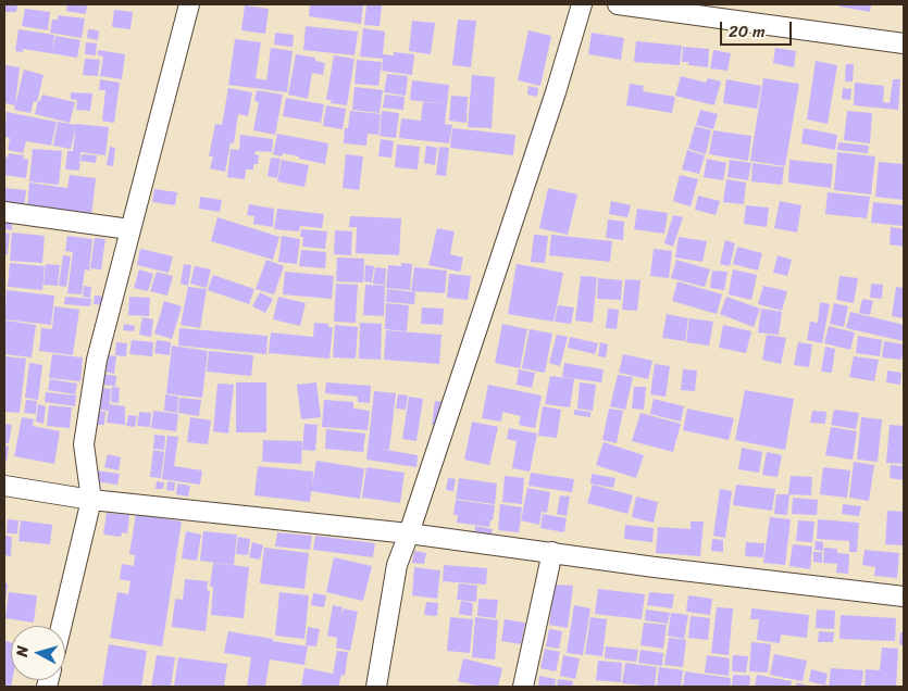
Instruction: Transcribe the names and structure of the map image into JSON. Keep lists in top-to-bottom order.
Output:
{
  "scale_bar": "20 m",
  "north": "left"
}
